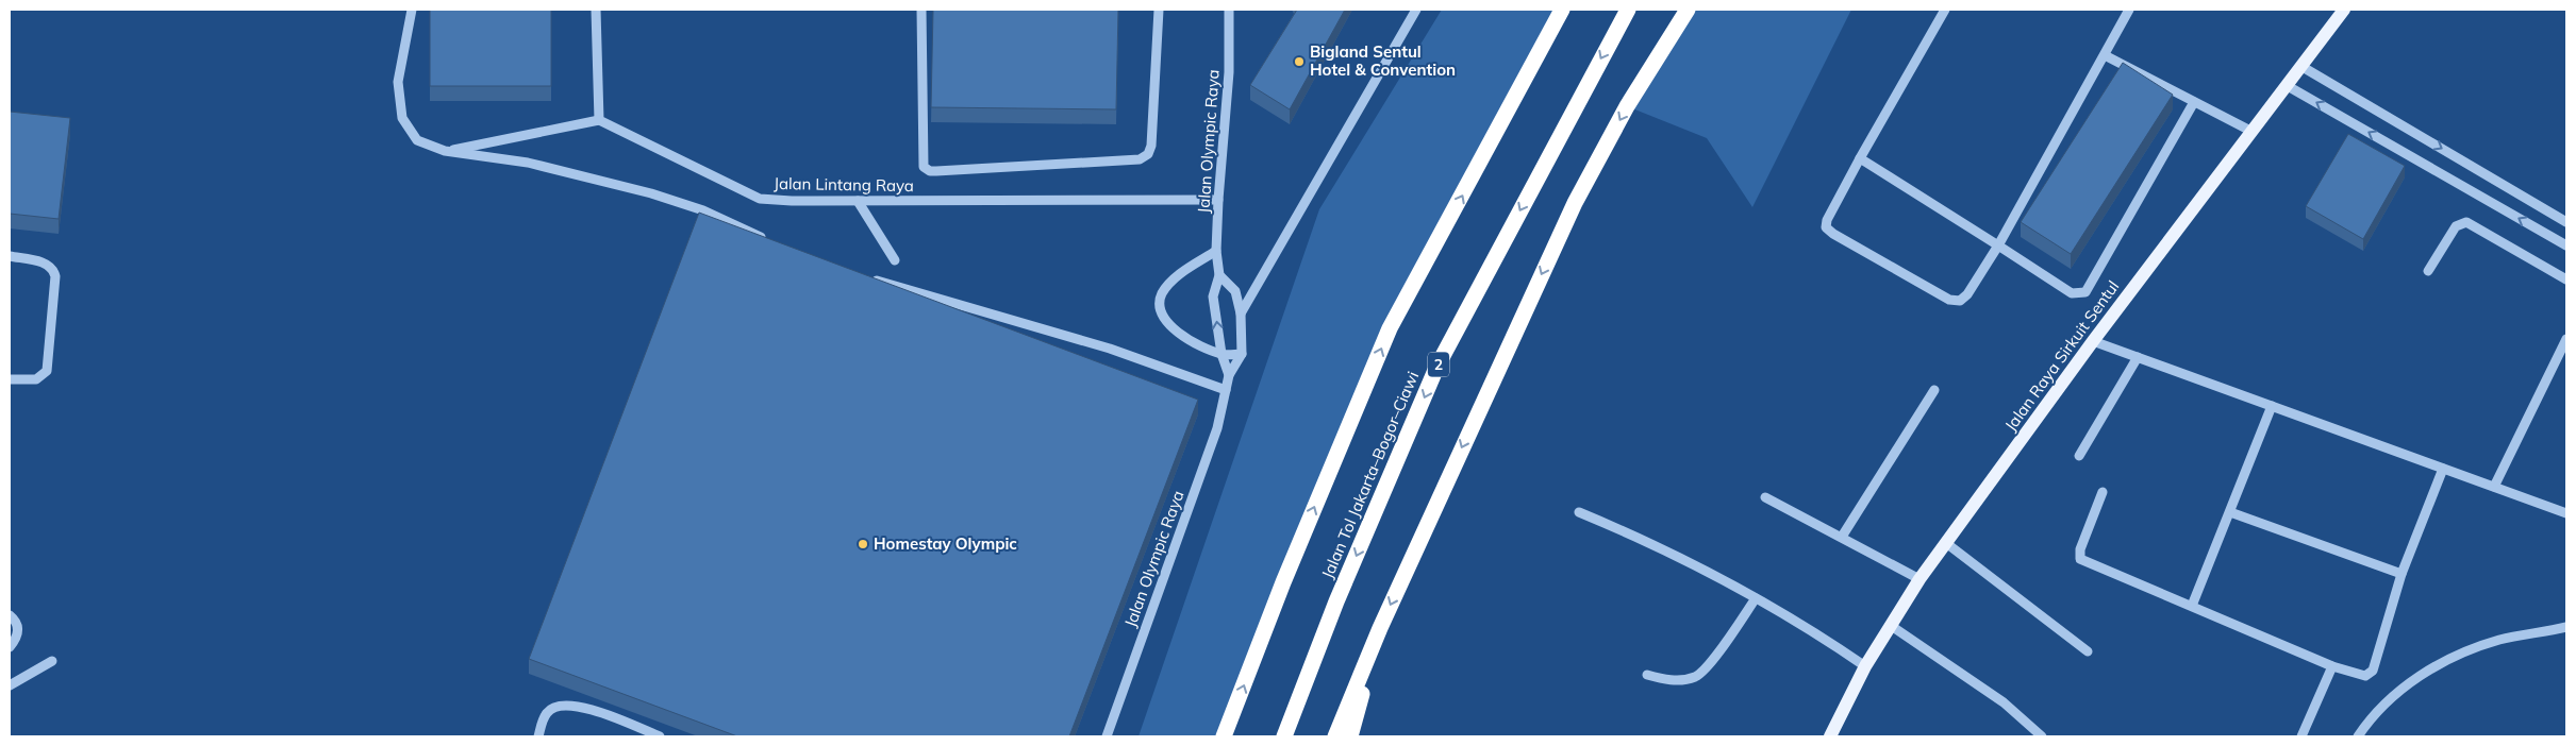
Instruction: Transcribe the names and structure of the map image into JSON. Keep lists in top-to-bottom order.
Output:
{
  "streets": {
    "highway": ["2", "Jalan Tol Jakarta–Bogor–Ciawi"],
    "main road": ["Jalan Raya Sirkuit Sentul"],
    "street": ["Jalan Olympic Raya", "Jalan Lintang Raya"]
  },
  "crossings": [
    ["Jalan Olympic Raya", "Jalan Lintang Raya"]
  ],
  "places": ["Bigland Sentul Hotel & Convention", "Homestay Olympic"]
}
